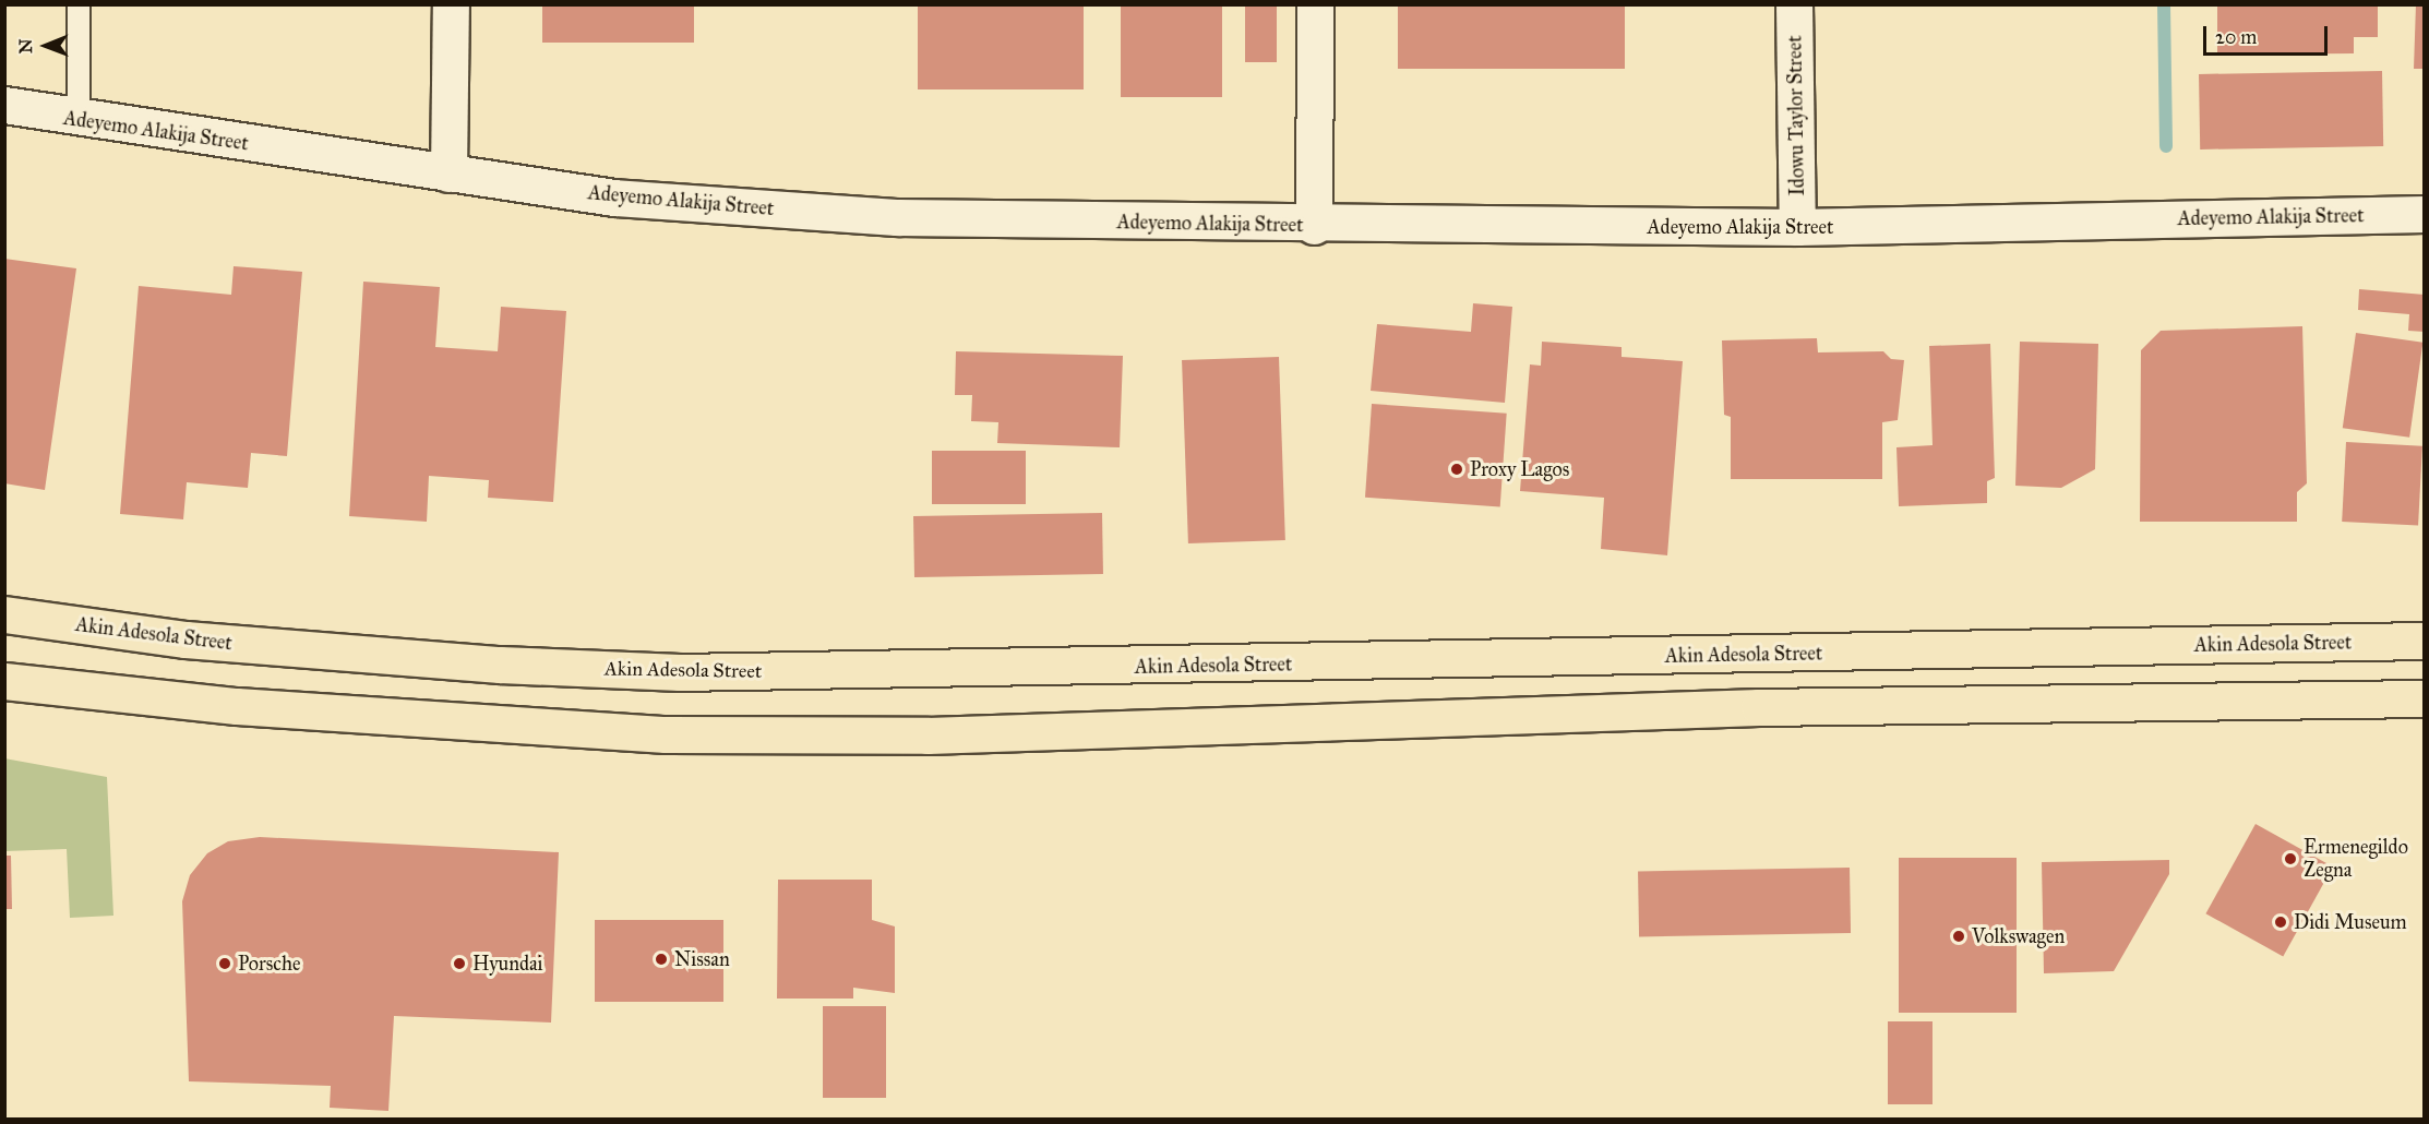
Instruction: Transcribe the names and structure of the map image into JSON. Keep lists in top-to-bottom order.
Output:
{
  "streets": {
    "main road": ["Idowu Taylor Street", "Adeyemo Alakija Street", "Akin Adesola Street"]
  },
  "crossings": [
    ["Idowu Taylor Street", "Adeyemo Alakija Street"]
  ],
  "places": [
    "Proxy Lagos",
    "Ermenegildo Zegna",
    "Didi Museum",
    "Volkswagen",
    "Nissan",
    "Porsche",
    "Hyundai"
  ],
  "scale_bar": "20 m",
  "north": "left"
}
